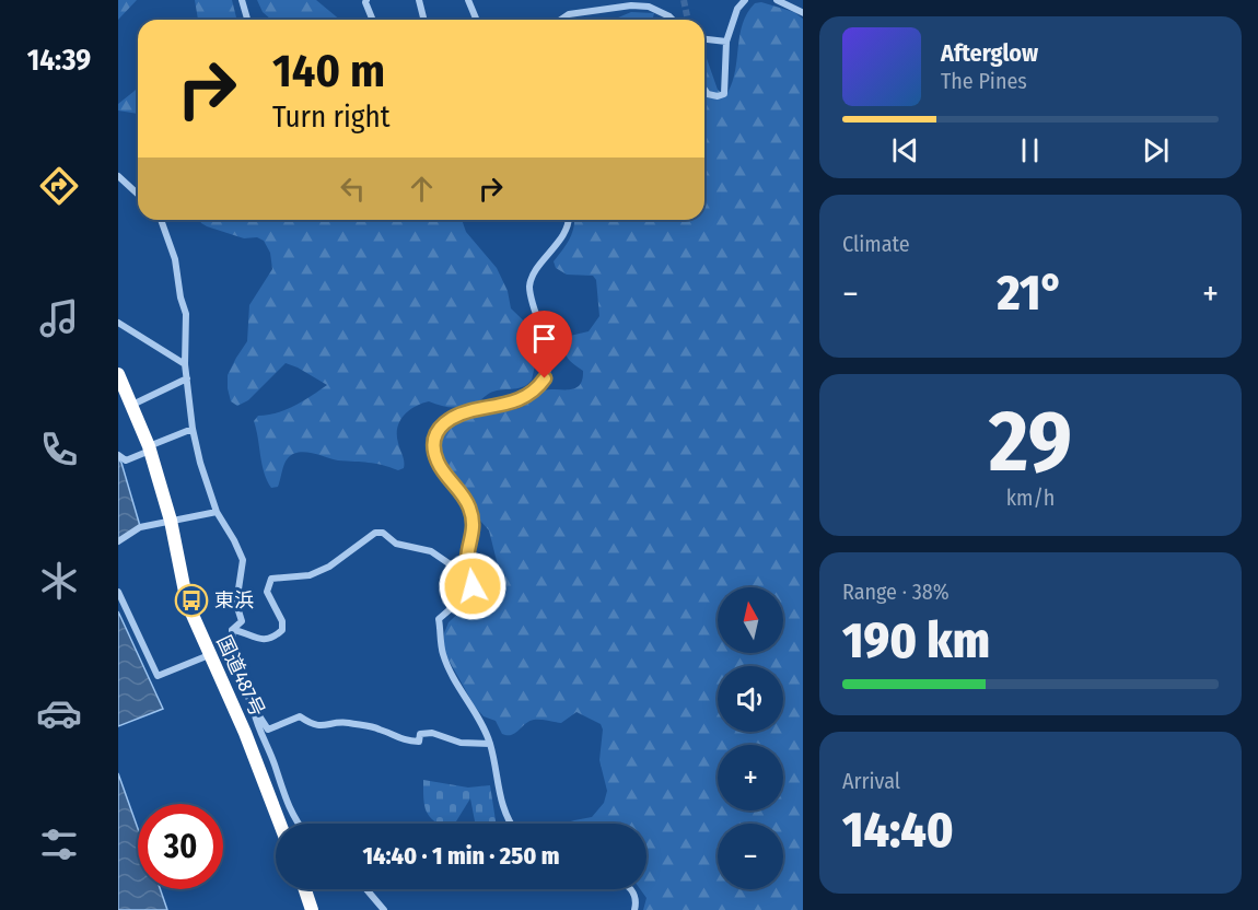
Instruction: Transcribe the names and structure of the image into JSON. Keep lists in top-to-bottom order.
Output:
{
  "streets": {
    "highway": ["国道487号"]
  },
  "places": {
    "bus stop": ["東浜"]
  },
  "north": "top",
  "page": {
    "tabs": "14:39",
    "turn": ["140 m", "Turn right"],
    "song": ["Afterglow", "The Pines"],
    "tile": [
      "Climate",
      ["29", "km/h"],
      ["Range · 38%", "190 km"],
      ["Arrival", "14:40"]
    ],
    "heat": ["−", "21°", "+"],
    "map_buttons": ["+", "−"],
    "limit": "30",
    "trip": "14:40 · 1 min · 250 m"
  }
}
